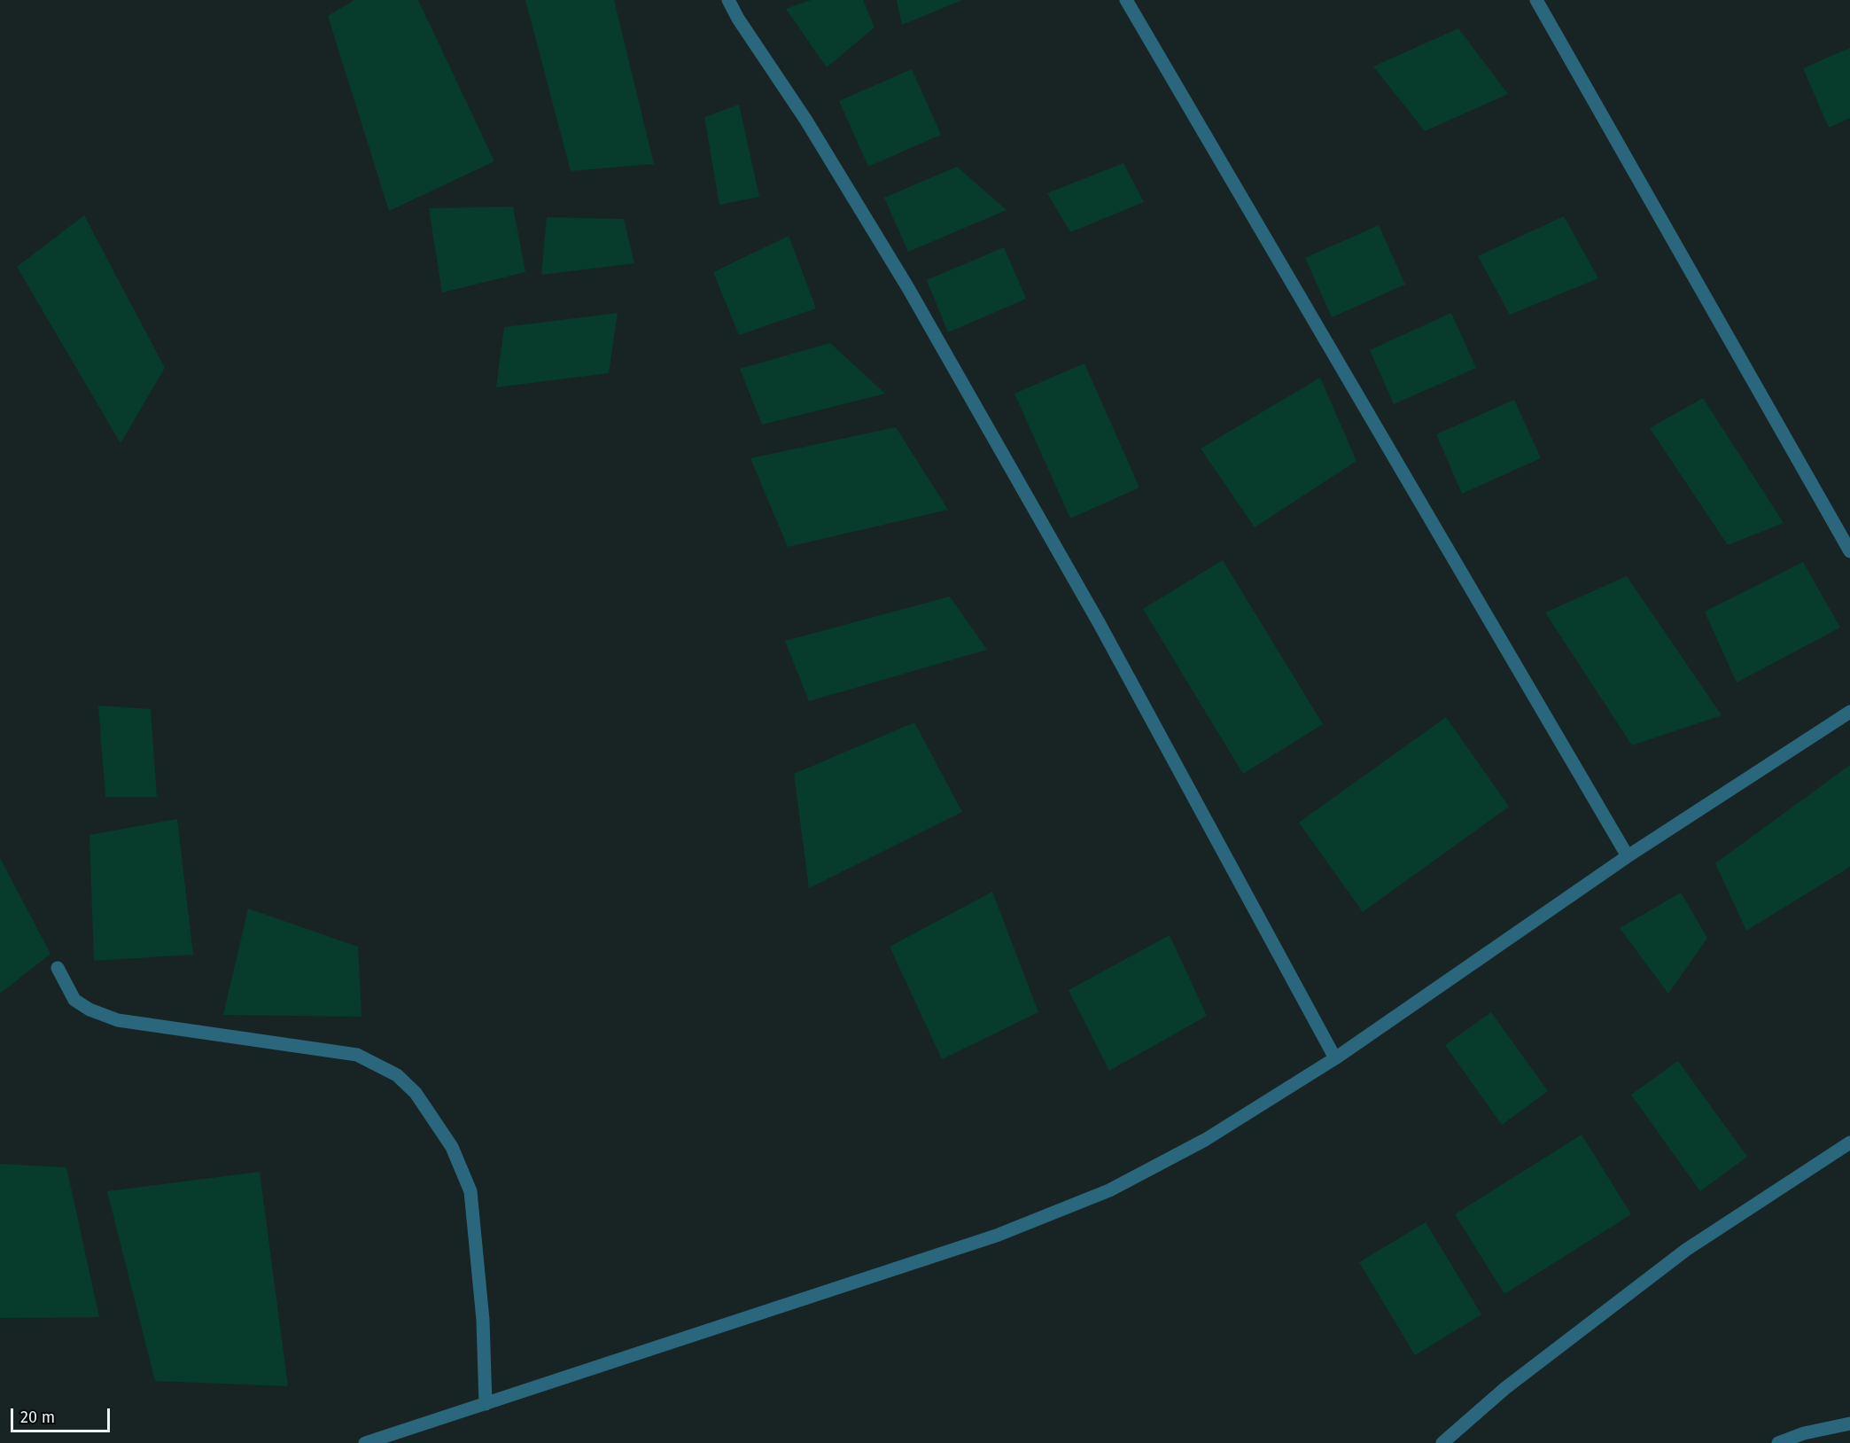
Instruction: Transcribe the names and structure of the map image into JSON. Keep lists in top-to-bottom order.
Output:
{
  "scale_bar": "20 m"
}
